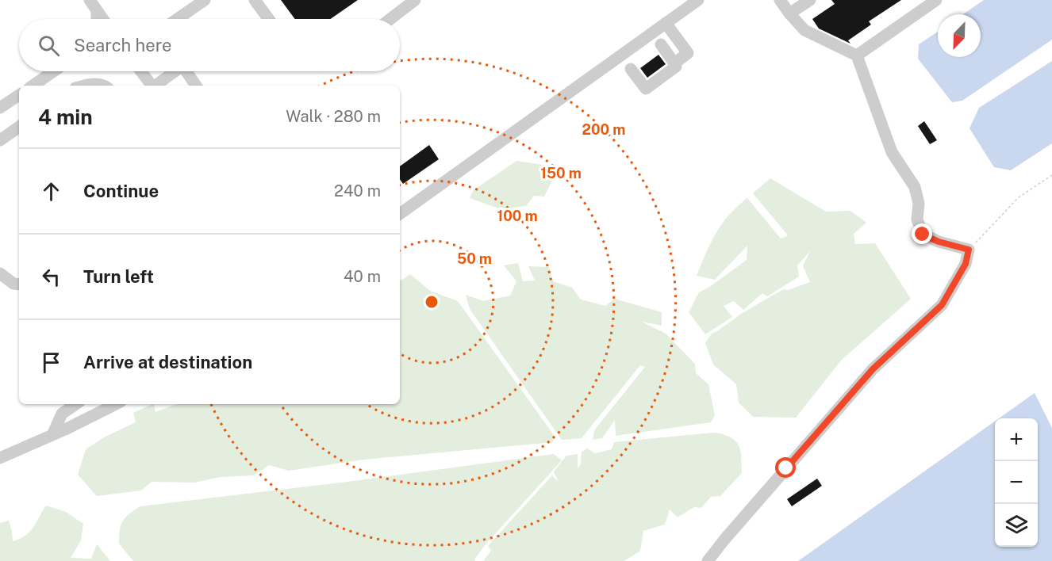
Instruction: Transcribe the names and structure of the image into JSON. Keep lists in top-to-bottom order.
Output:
{
  "north": "bottom left",
  "page": {
    "search": "Search here",
    "heading": ["4 min", "Walk · 280 m"],
    "list": [
      ["Continue", "240 m"],
      ["Turn left", "40 m"],
      "Arrive at destination"
    ],
    "map_buttons": ["+", "−"]
  },
  "rings": [
    "200 m",
    "150 m",
    "100 m",
    "50 m"
  ]
}
